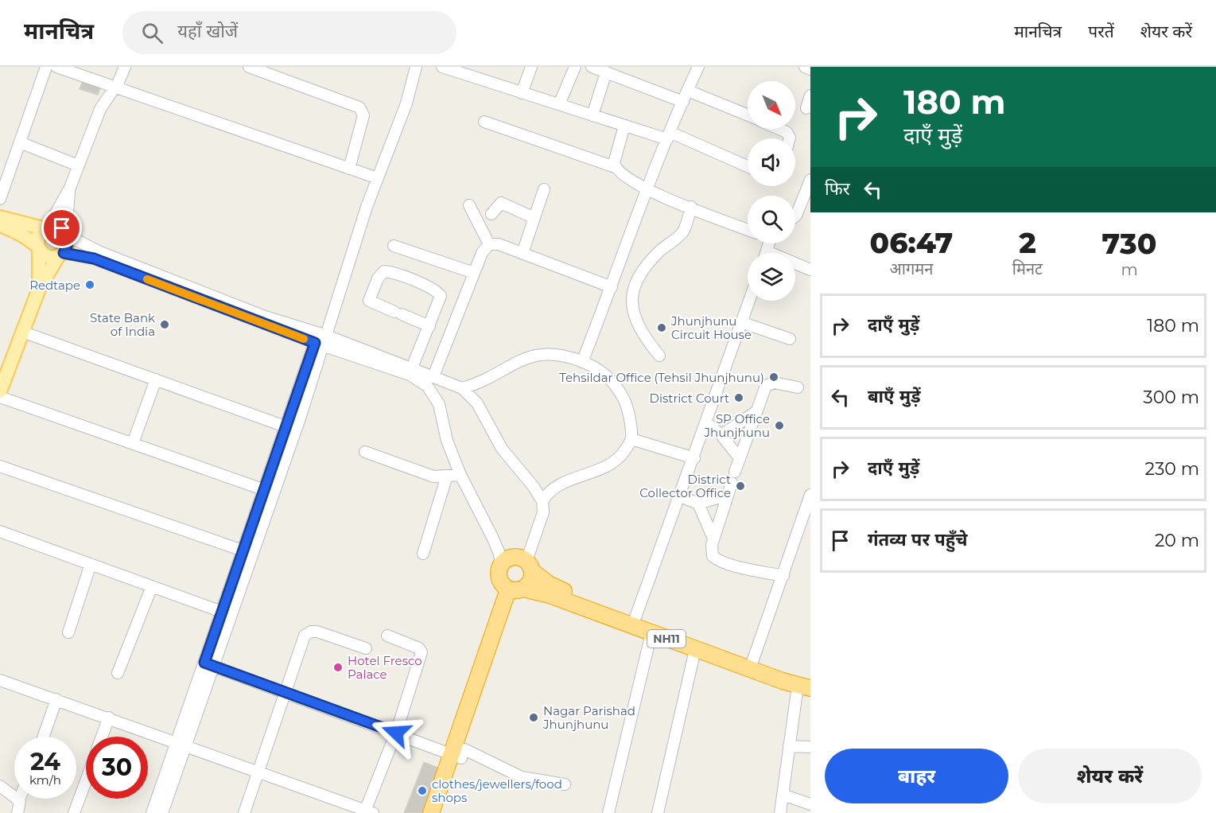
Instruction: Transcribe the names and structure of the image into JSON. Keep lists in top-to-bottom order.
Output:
{
  "streets": {
    "highway": ["NH11"]
  },
  "places": [
    "Redtape",
    "State Bank of India",
    "Jhunjhunu Circuit House",
    "Tehsildar Office (Tehsil Jhunjhunu)",
    "District Court",
    "SP Office Jhunjhunu",
    "District Collector Office",
    "Hotel Fresco Palace",
    "Nagar Parishad Jhunjhunu",
    "clothes/jewellers/food shops"
  ],
  "north": "bottom right",
  "page": {
    "header": "मानचित्र",
    "search": "यहाँ खोजें",
    "nav": ["मानचित्र", "परतें", "शेयर करें"],
    "turn": ["180 m", "दाएँ मुड़ें"],
    "then": "फिर",
    "eta": [
      "06:47",
      "आगमन",
      "2",
      "मिनट",
      "730",
      "m"
    ],
    "list": [
      {
        "name": "दाएँ मुड़ें",
        "value": "180 m"
      },
      {
        "name": "बाएँ मुड़ें",
        "value": "300 m"
      },
      {
        "name": "दाएँ मुड़ें",
        "value": "230 m"
      },
      {
        "name": "गंतव्य पर पहुँचे",
        "value": "20 m"
      }
    ],
    "speed": "24 km/h",
    "limit": "30",
    "buttons": ["बाहर", "शेयर करें"]
  }
}
